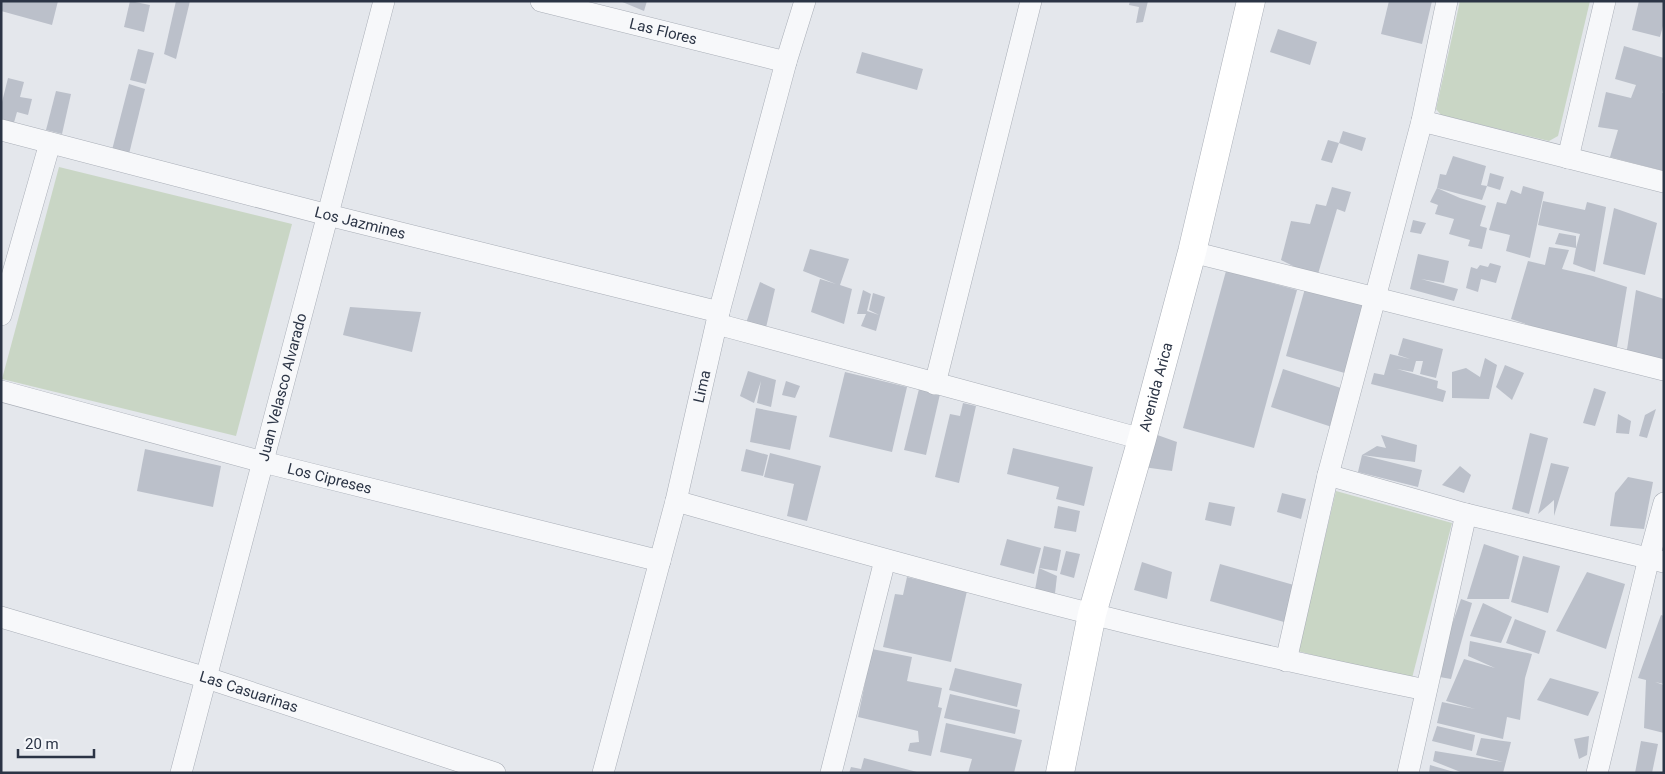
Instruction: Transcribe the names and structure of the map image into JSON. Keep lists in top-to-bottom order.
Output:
{
  "streets": {
    "street": [
      "Las Flores",
      "Los Jazmines",
      "Juan Velasco Alvarado",
      "Lima",
      "Avenida Arica",
      "Los Cipreses",
      "Las Casuarinas"
    ]
  },
  "crossings": [
    ["Las Flores", "Lima"],
    ["Los Jazmines", "Juan Velasco Alvarado"],
    ["Los Jazmines", "Lima"],
    ["Los Jazmines", "Avenida Arica"],
    ["Juan Velasco Alvarado", "Los Cipreses"],
    ["Juan Velasco Alvarado", "Las Casuarinas"],
    ["Lima", "Los Cipreses"]
  ],
  "scale_bar": "20 m"
}
